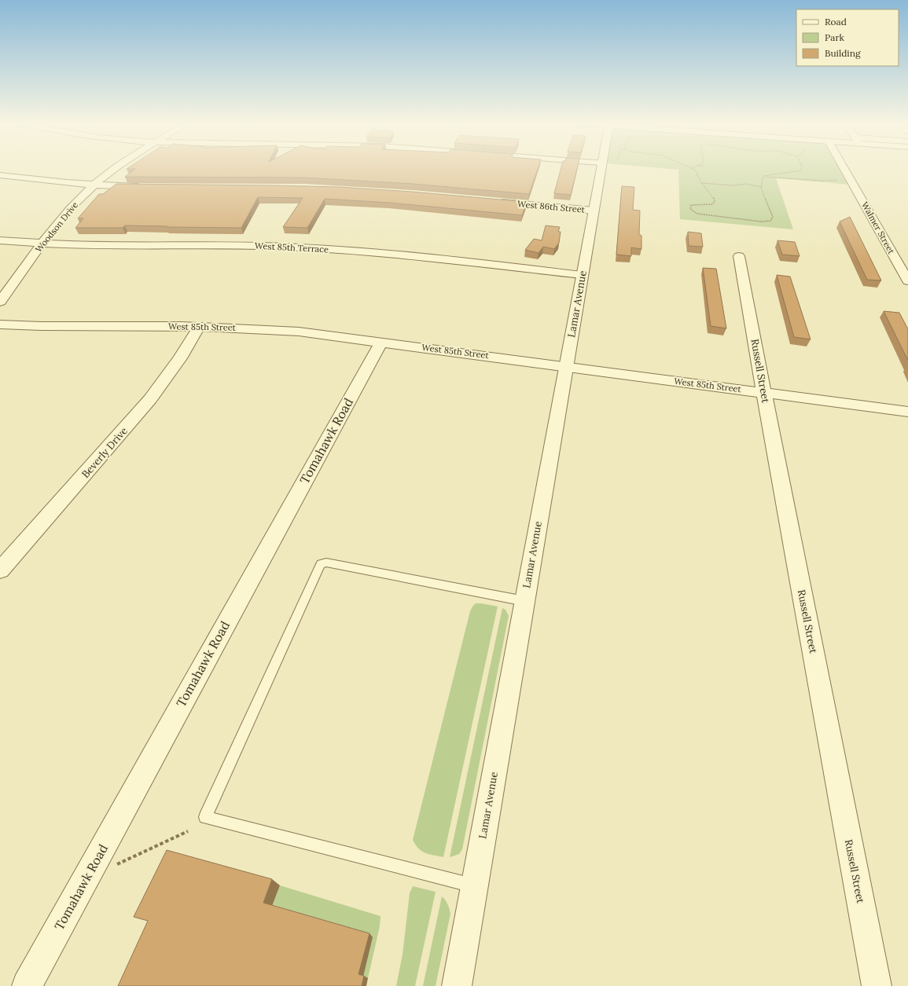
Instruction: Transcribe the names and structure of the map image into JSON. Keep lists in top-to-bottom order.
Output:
{
  "streets": {
    "street": [
      "West 86th Street",
      "Woodson Drive",
      "Walmer Street",
      "West 85th Terrace",
      "Lamar Avenue",
      "West 85th Street",
      "Russell Street",
      "Tomahawk Road",
      "Beverly Drive"
    ]
  },
  "crossings": [
    ["West 86th Street", "Lamar Avenue"],
    ["Woodson Drive", "West 85th Terrace"],
    ["West 85th Terrace", "Lamar Avenue"],
    ["Lamar Avenue", "West 85th Street"],
    ["West 85th Street", "Russell Street"],
    ["West 85th Street", "Tomahawk Road"],
    ["West 85th Street", "Beverly Drive"]
  ],
  "legend": ["Road", "Park", "Building"]
}
